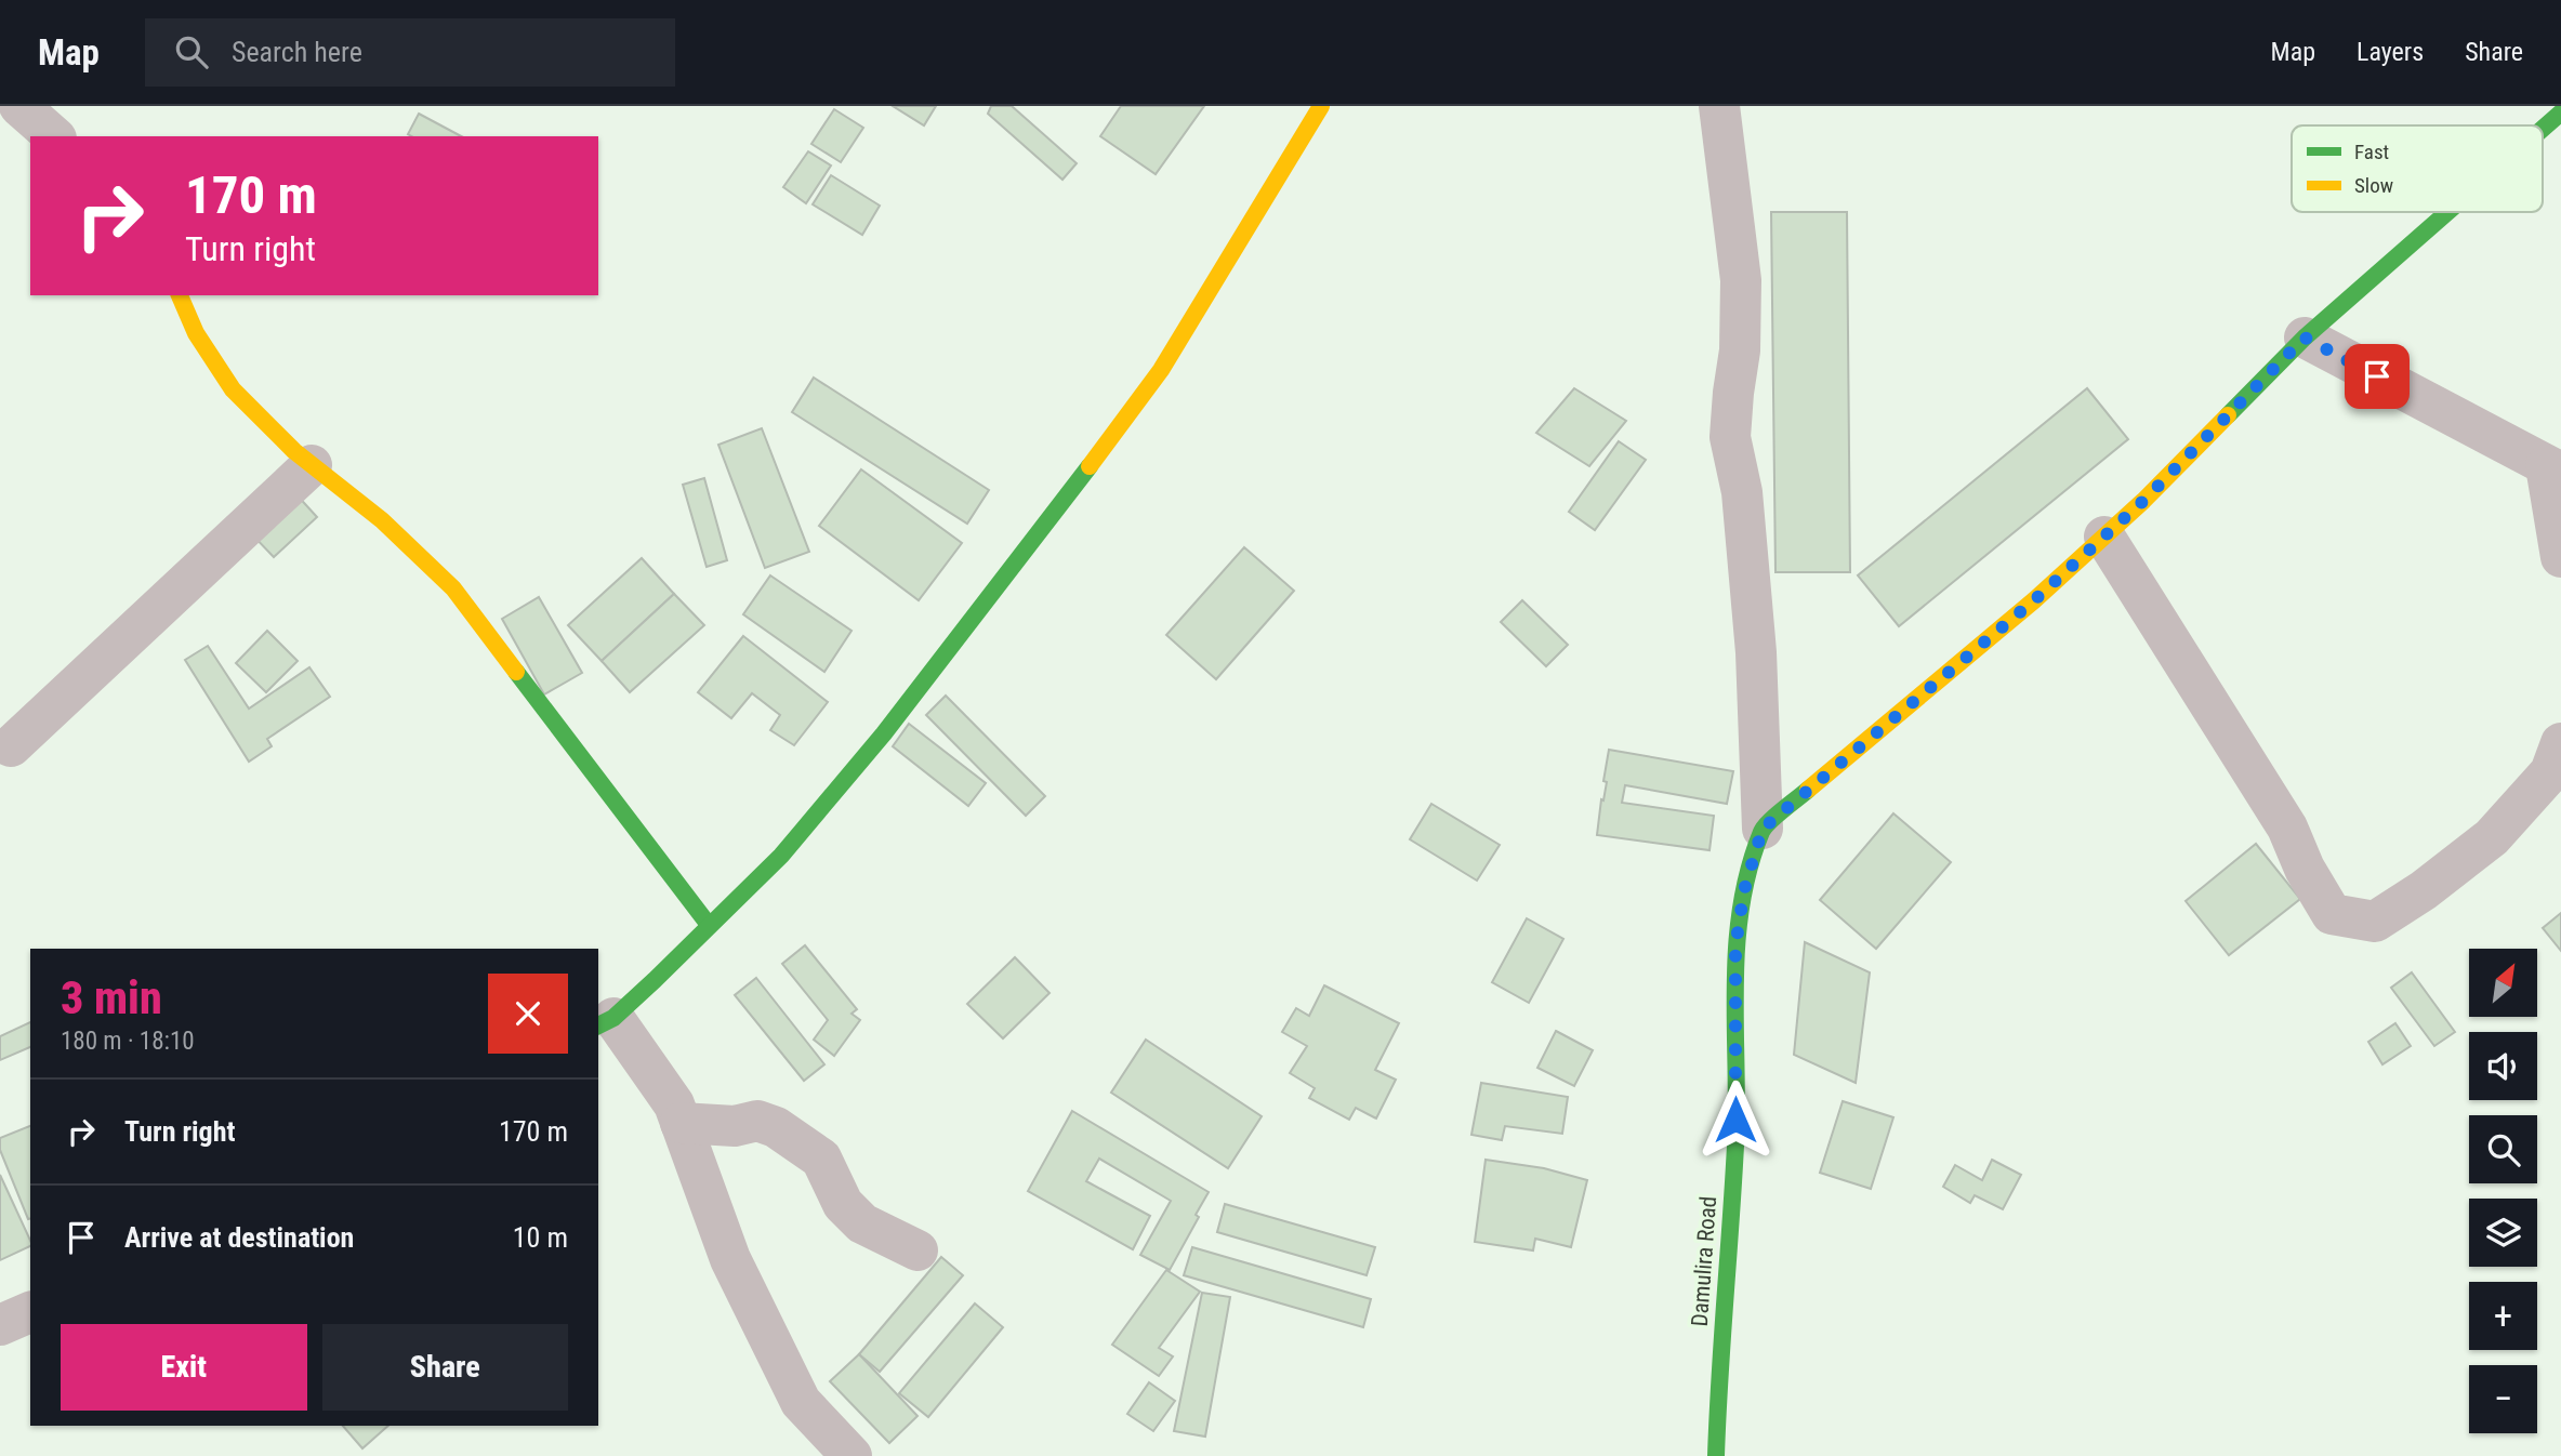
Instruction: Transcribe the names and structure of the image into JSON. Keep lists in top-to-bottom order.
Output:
{
  "streets": {
    "street": ["Damulira Road"]
  },
  "legend": ["Fast", "Slow"],
  "north": "top right",
  "page": {
    "header": "Map",
    "search": "Search here",
    "nav": ["Map", "Layers", "Share"],
    "turn": ["170 m", "Turn right"],
    "map_buttons": ["+", "−"],
    "heading": ["3 min", "180 m · 18:10"],
    "list": [
      {
        "name": "Turn right",
        "value": "170 m"
      },
      {
        "name": "Arrive at destination",
        "value": "10 m"
      }
    ],
    "buttons": ["Exit", "Share"]
  }
}
